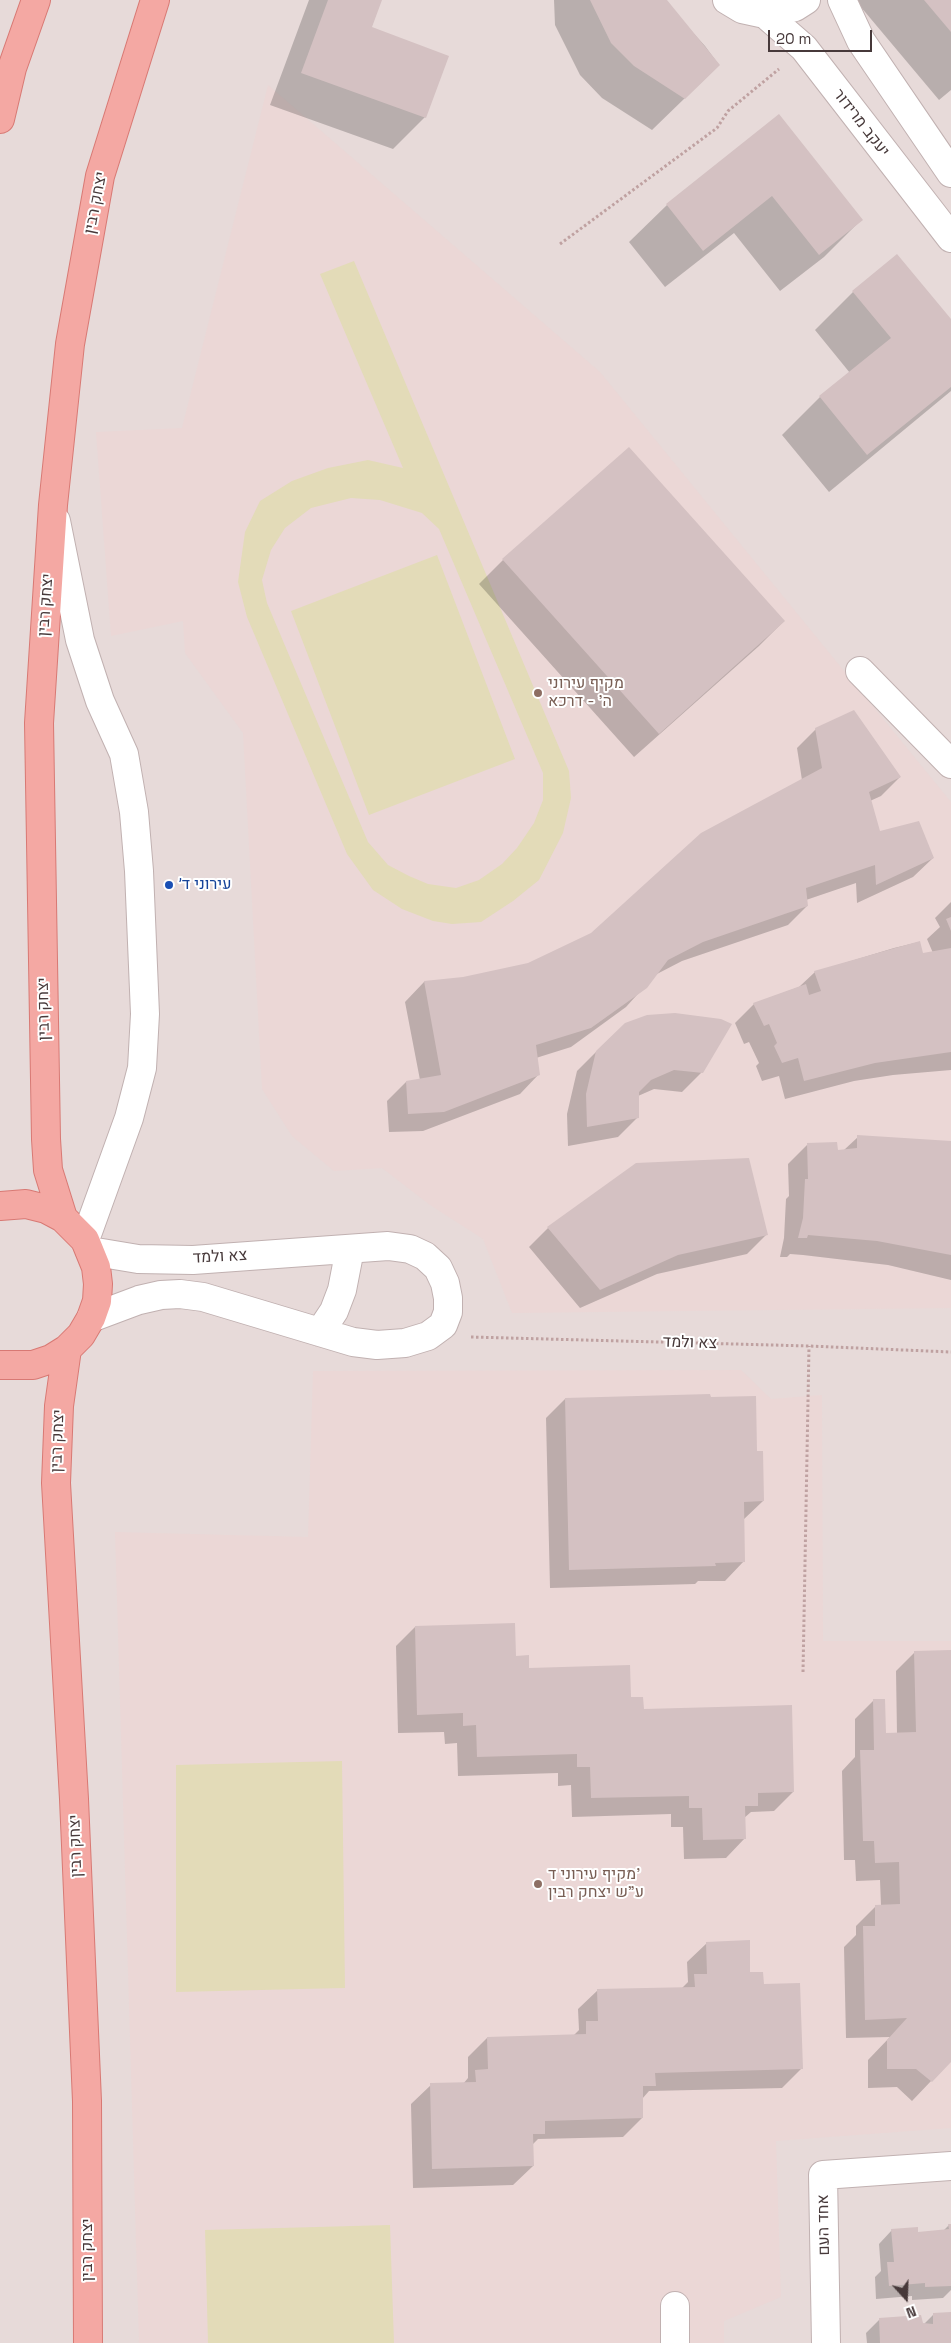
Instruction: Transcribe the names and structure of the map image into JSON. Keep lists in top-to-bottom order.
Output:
{
  "streets": {
    "main road": ["יצחק רבין"],
    "street": ["יעקב מרידור", "צא ולמד", "אחד העם"]
  },
  "places": ["מקיף עירוני ה' - דרכא", "עירוני ד׳", "מקיף עירוני ד' ע\"ש יצחק רבין"],
  "scale_bar": "20 m",
  "north": "bottom"
}
